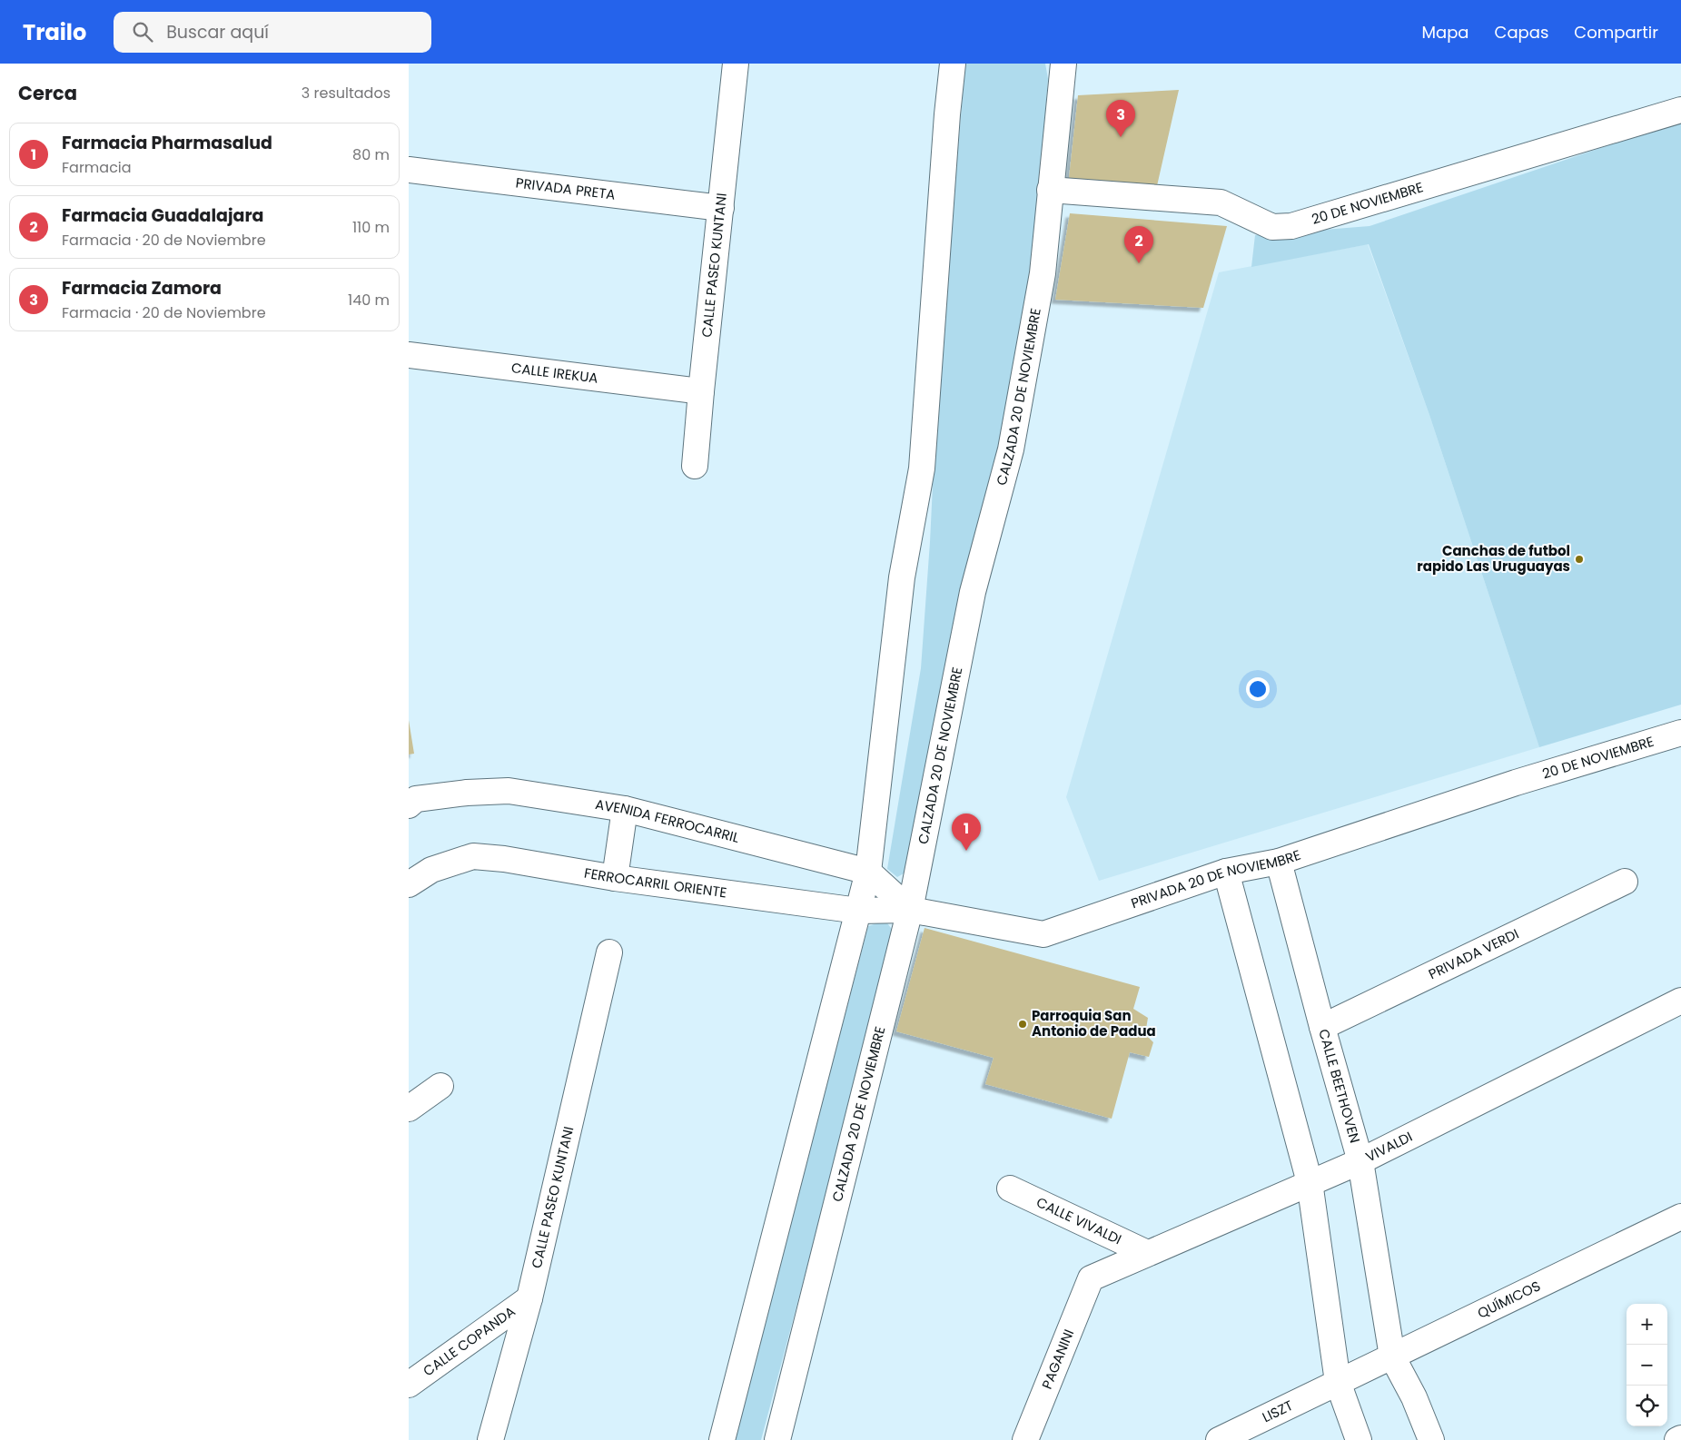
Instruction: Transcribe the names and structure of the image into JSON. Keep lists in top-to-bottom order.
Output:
{
  "streets": {
    "street": [
      "PRIVADA PRETA",
      "20 DE NOVIEMBRE",
      "CALLE PASEO KUNTANI",
      "CALLE IREKUA",
      "CALZADA 20 DE NOVIEMBRE",
      "AVENIDA FERROCARRIL",
      "PRIVADA 20 DE NOVIEMBRE",
      "FERROCARRIL ORIENTE",
      "PRIVADA VERDI",
      "CALLE BEETHOVEN",
      "VIVALDI",
      "CALLE VIVALDI",
      "QUÍMICOS",
      "CALLE COPANDA",
      "PAGANINI",
      "LISZT"
    ]
  },
  "crossings": [
    ["PRIVADA PRETA", "CALLE PASEO KUNTANI"],
    ["20 DE NOVIEMBRE", "CALZADA 20 DE NOVIEMBRE"],
    ["20 DE NOVIEMBRE", "PRIVADA 20 DE NOVIEMBRE"],
    ["CALLE PASEO KUNTANI", "CALLE IREKUA"],
    ["CALLE PASEO KUNTANI", "CALLE COPANDA"],
    ["CALZADA 20 DE NOVIEMBRE", "AVENIDA FERROCARRIL"],
    ["CALZADA 20 DE NOVIEMBRE", "PRIVADA 20 DE NOVIEMBRE"],
    ["CALZADA 20 DE NOVIEMBRE", "FERROCARRIL ORIENTE"],
    ["AVENIDA FERROCARRIL", "PRIVADA 20 DE NOVIEMBRE"],
    ["AVENIDA FERROCARRIL", "FERROCARRIL ORIENTE"],
    ["PRIVADA 20 DE NOVIEMBRE", "FERROCARRIL ORIENTE"],
    ["PRIVADA 20 DE NOVIEMBRE", "CALLE BEETHOVEN"],
    ["PRIVADA VERDI", "CALLE BEETHOVEN"],
    ["CALLE BEETHOVEN", "VIVALDI"],
    ["CALLE BEETHOVEN", "QUÍMICOS"],
    ["VIVALDI", "CALLE VIVALDI"],
    ["VIVALDI", "PAGANINI"],
    ["QUÍMICOS", "LISZT"]
  ],
  "places": ["Canchas de futbol rapido Las Uruguayas", "Parroquia San Antonio de Padua"],
  "page": {
    "header": "Trailo",
    "search": "Buscar aquí",
    "nav": ["Mapa", "Capas", "Compartir"],
    "heading": ["Cerca", "3 resultados"],
    "pins": ["3", "2", "1"],
    "list": [
      {
        "mark": "1",
        "name": "Farmacia Pharmasalud",
        "note": "Farmacia",
        "value": "80 m"
      },
      {
        "mark": "2",
        "name": "Farmacia Guadalajara",
        "note": "Farmacia · 20 de Noviembre",
        "value": "110 m"
      },
      {
        "mark": "3",
        "name": "Farmacia Zamora",
        "note": "Farmacia · 20 de Noviembre",
        "value": "140 m"
      }
    ],
    "map_buttons": ["+", "−"]
  }
}
